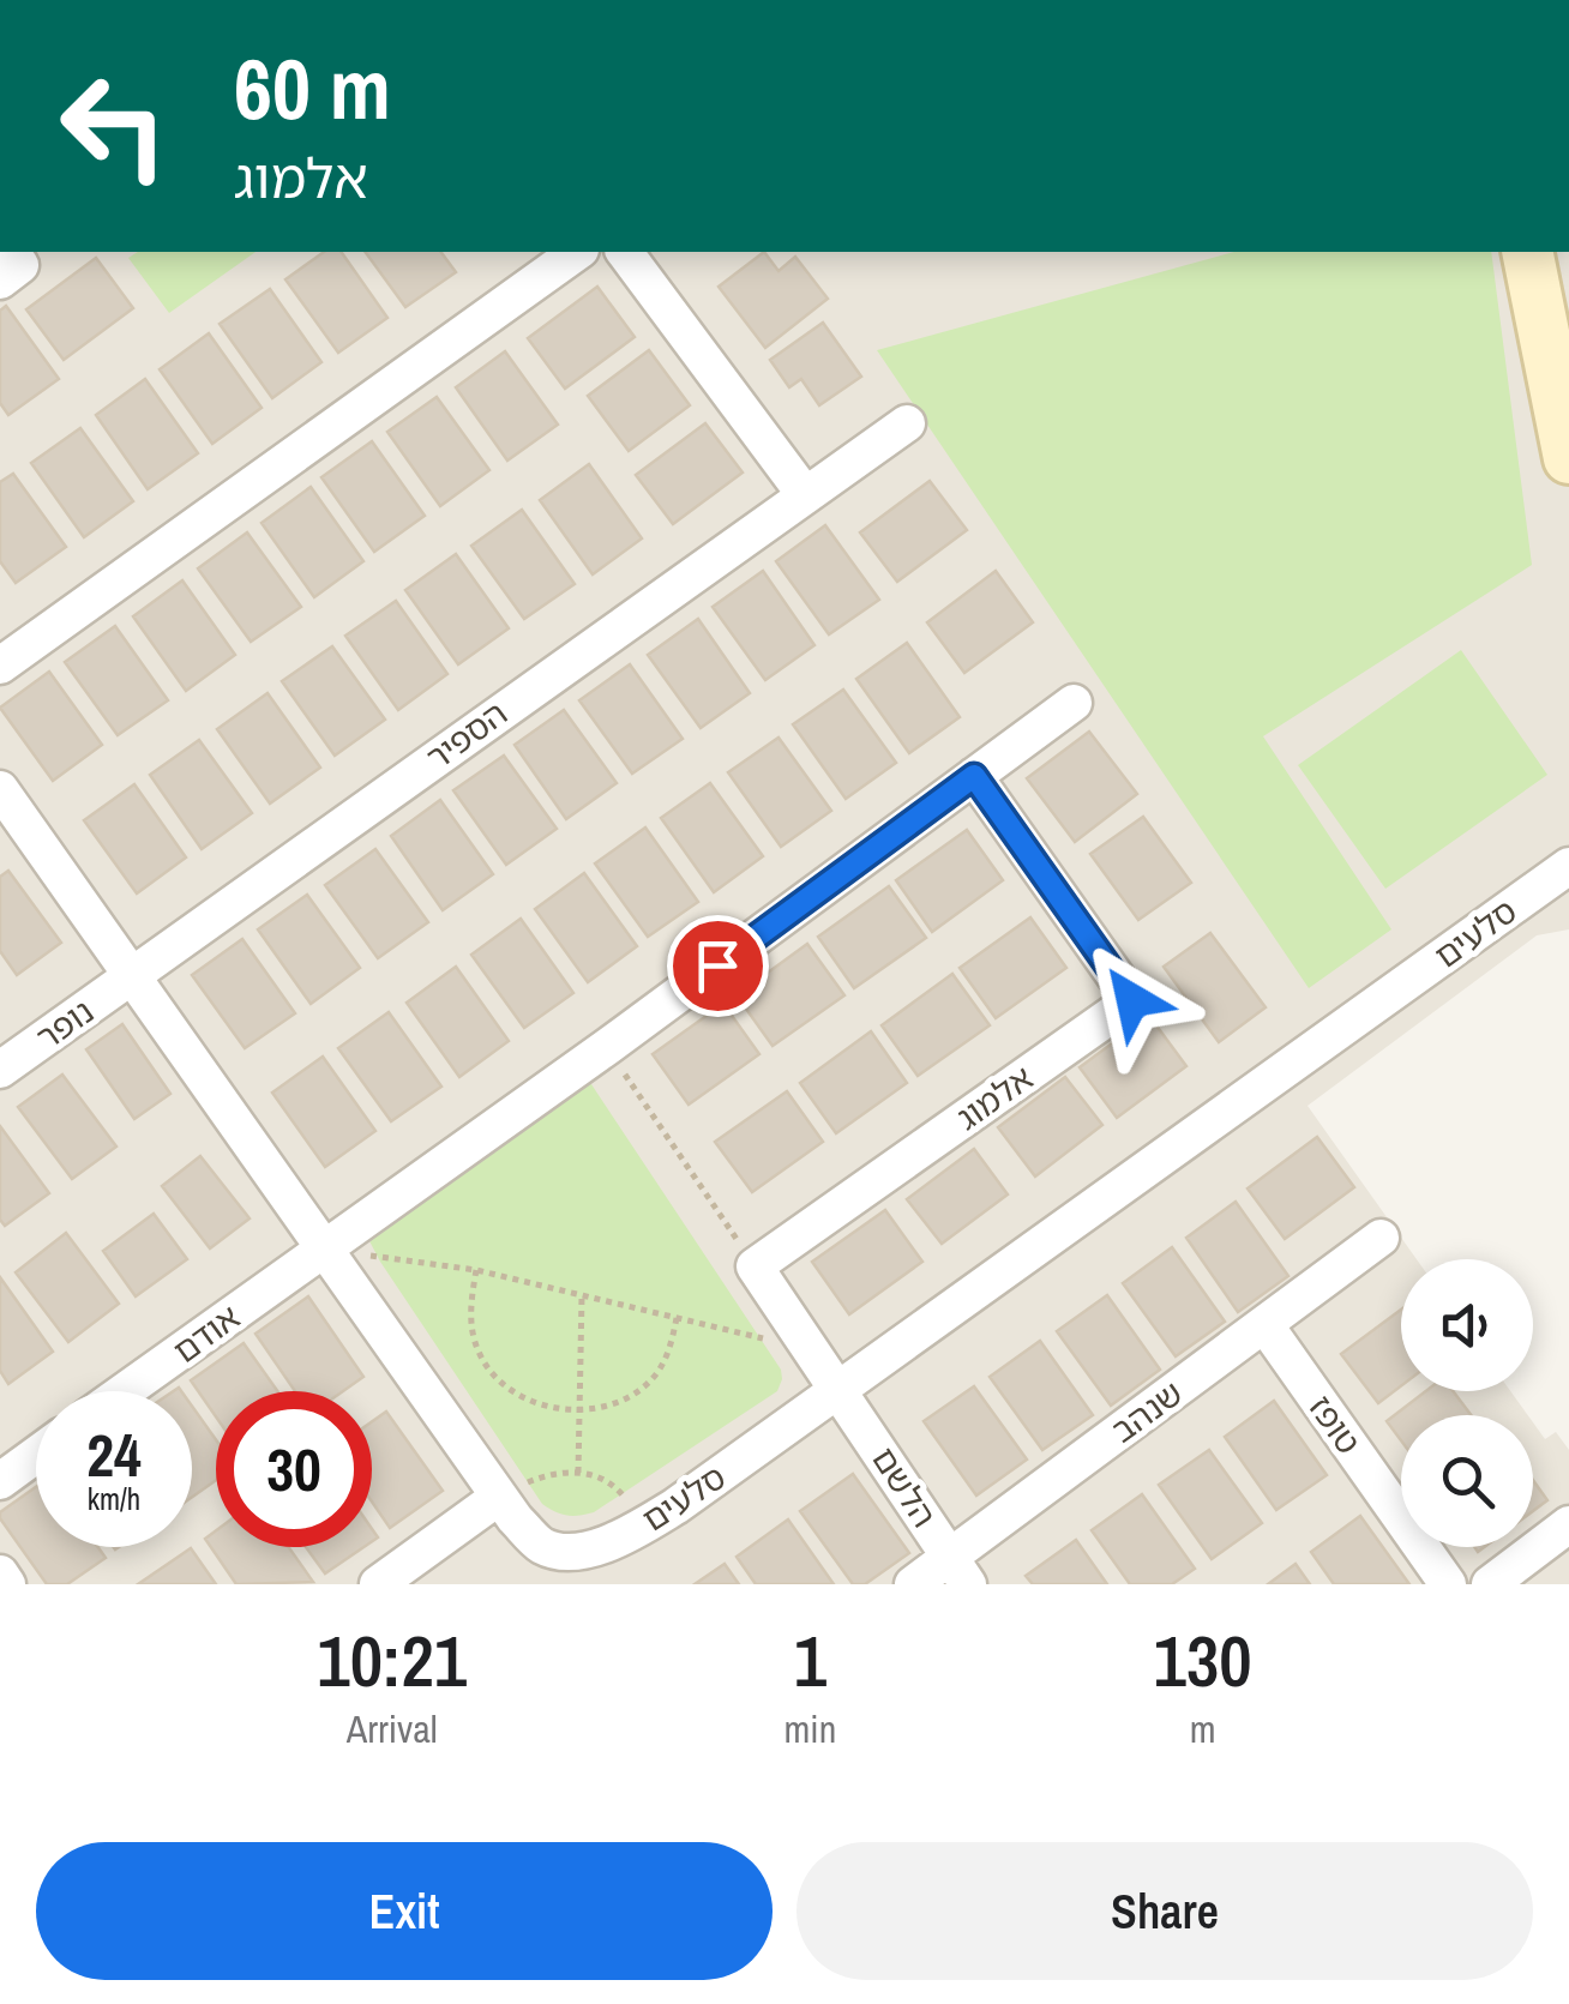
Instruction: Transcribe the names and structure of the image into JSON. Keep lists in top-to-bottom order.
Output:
{
  "streets": {
    "street": [
      "הספיר",
      "סלעים",
      "נופר",
      "אלמוג",
      "אודם",
      "שנהב",
      "טופז",
      "הלשם"
    ]
  },
  "crossings": [
    ["הספיר", "סלעים"],
    ["הספיר", "נופר"],
    ["סלעים", "נופר"],
    ["סלעים", "אודם"],
    ["סלעים", "הלשם"],
    ["שנהב", "טופז"],
    ["שנהב", "הלשם"]
  ],
  "page": {
    "turn": ["60 m", "אלמוג"],
    "speed": "24 km/h",
    "limit": "30",
    "eta": [
      "10:21",
      "Arrival",
      "1",
      "min",
      "130",
      "m"
    ],
    "buttons": ["Exit", "Share"]
  }
}
